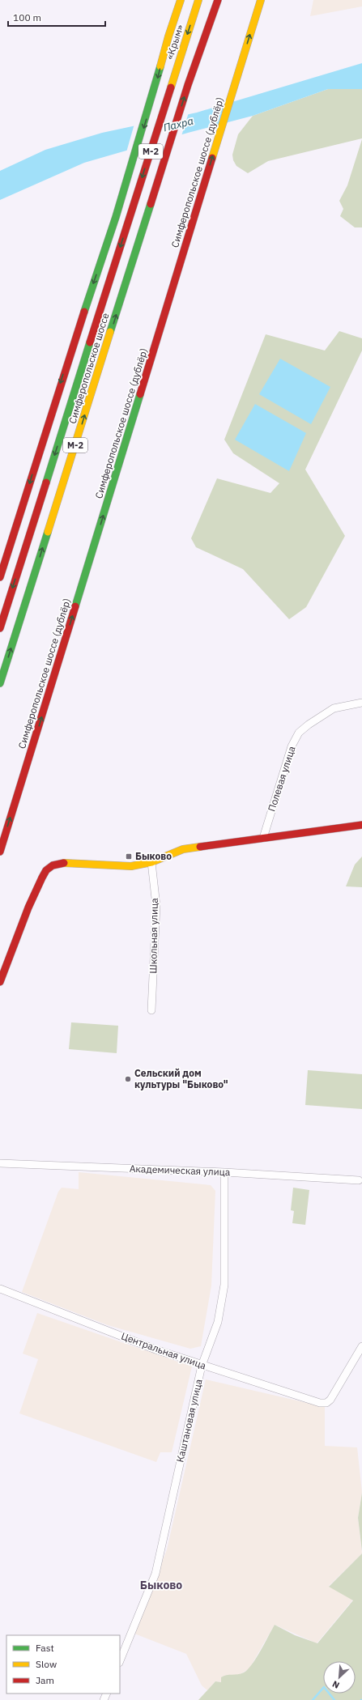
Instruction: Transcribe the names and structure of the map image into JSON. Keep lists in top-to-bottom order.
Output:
{
  "streets": {
    "main road": [
      "«Крым»",
      "М-2",
      "Симферопольское шоссе (дублёр)",
      "Симферопольское шоссе"
    ],
    "street": [
      "Полевая улица",
      "Школьная улица",
      "Академическая улица",
      "Центральная улица",
      "Каштановая улица"
    ]
  },
  "crossings": [
    ["«Крым»", "Симферопольское шоссе"],
    ["Академическая улица", "Каштановая улица"],
    ["Центральная улица", "Каштановая улица"]
  ],
  "one_way": ["Симферопольское шоссе (дублёр)"],
  "districts": ["Быково"],
  "water": ["Пахра"],
  "places": {
    "transit": ["Быково"],
    "other": ["Сельский дом культуры \"Быково\""]
  },
  "legend": ["Fast", "Slow", "Jam"],
  "scale_bar": "100 m",
  "north": "bottom left"
}
